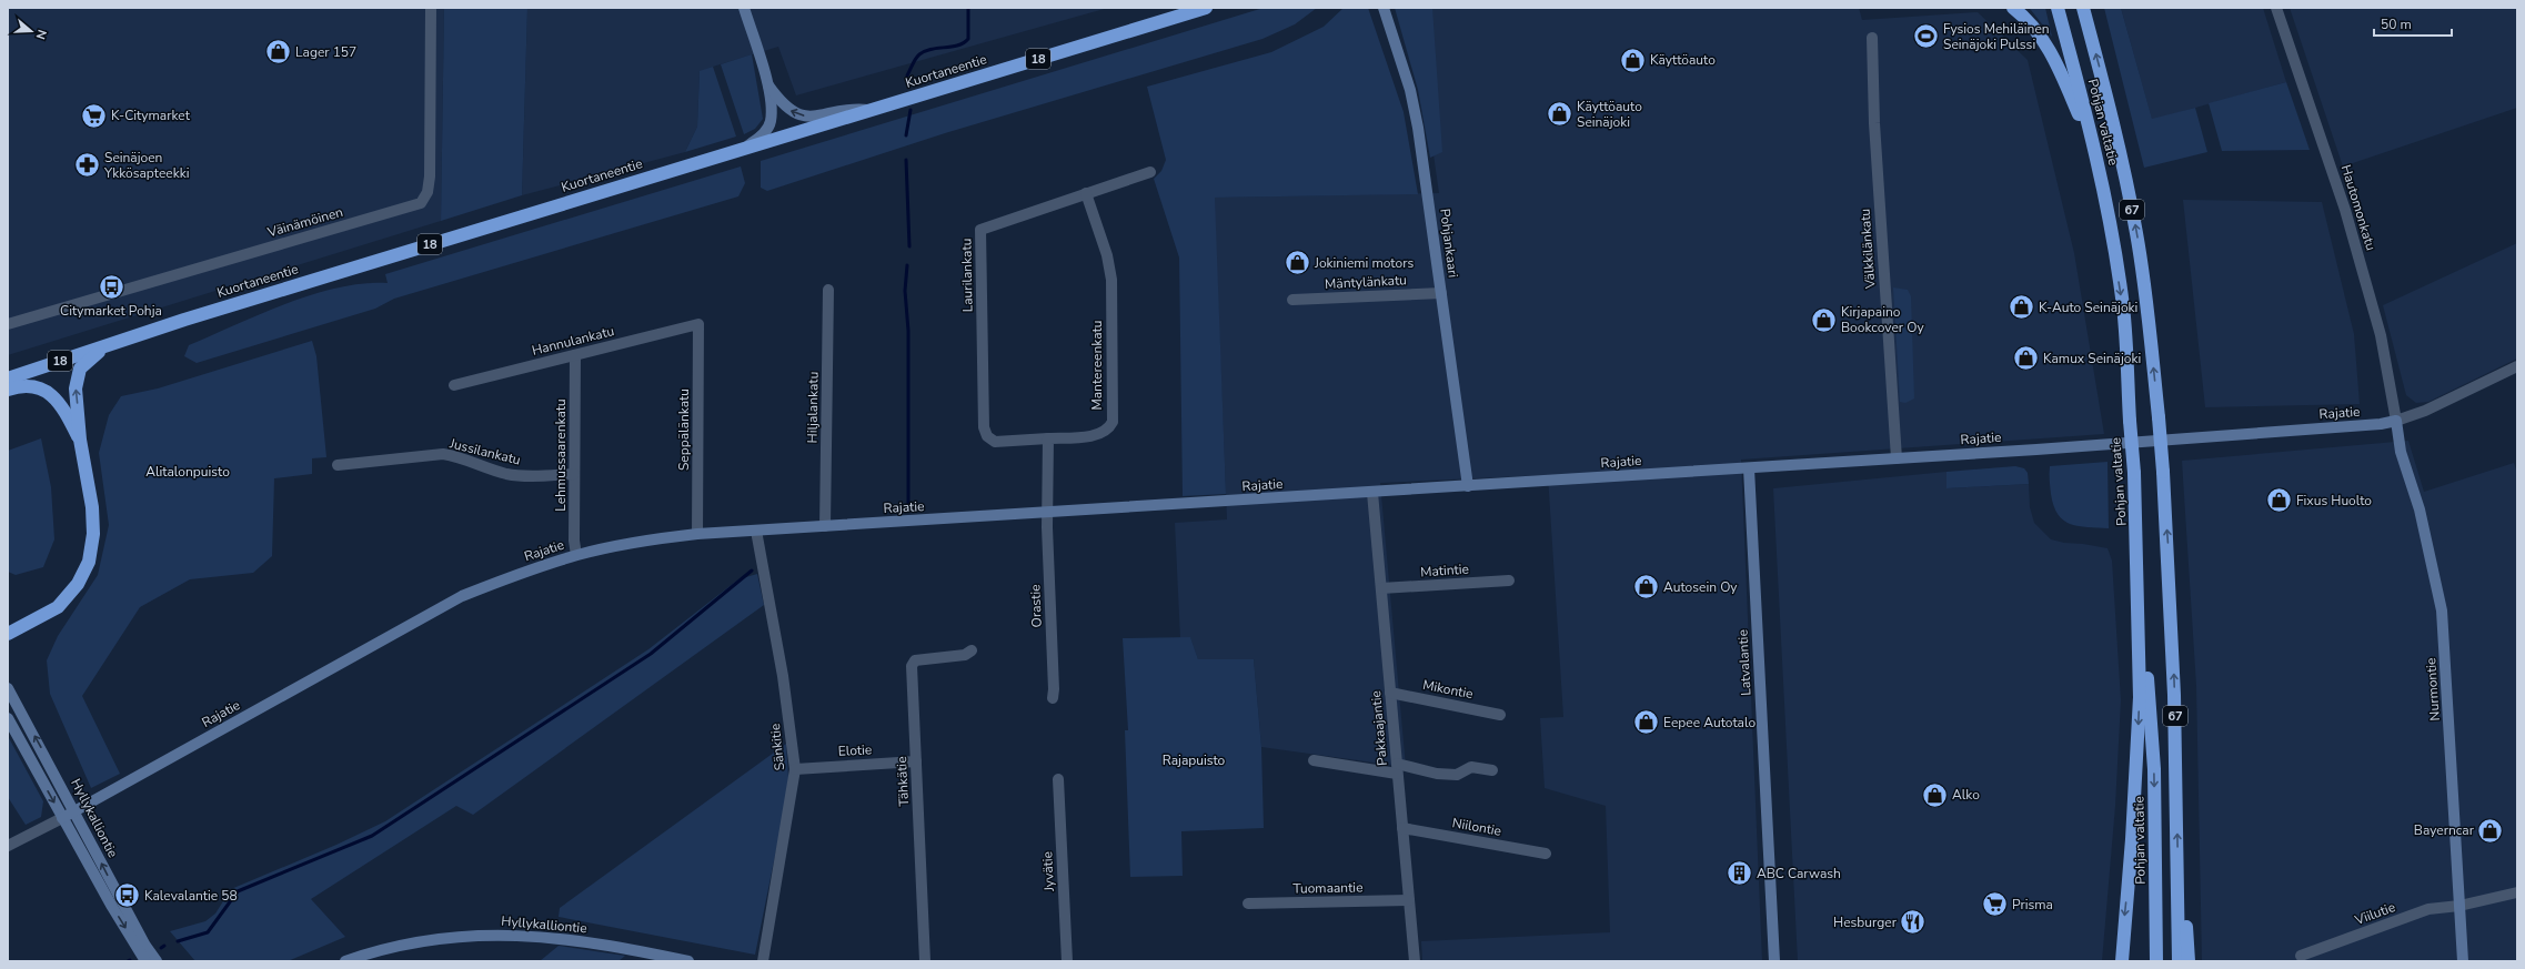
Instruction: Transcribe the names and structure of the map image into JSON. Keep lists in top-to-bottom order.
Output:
{
  "streets": {
    "highway": [
      "18",
      "Kuortaneentie",
      "Pohjan valtatie",
      "67"
    ],
    "street": [
      "Hautomonkatu",
      "Väinämöinen",
      "Pohjankaari",
      "Välkkilänkatu",
      "Laurilankatu",
      "Mäntylänkatu",
      "Hannulankatu",
      "Mantereenkatu",
      "Hiljalankatu",
      "Rajatie",
      "Seppälänkatu",
      "Jussilankatu",
      "Lehmussaarenkatu",
      "Matintie",
      "Orastie",
      "Latvalantie",
      "Mikontie",
      "Nurmontie",
      "Pakkaajantie",
      "Sänkitie",
      "Elotie",
      "Tähkätie",
      "Hyllykalliontie",
      "Niilontie",
      "Jyvätie",
      "Tuomaantie",
      "Viilutie"
    ]
  },
  "crossings": [
    ["Hautomonkatu", "Rajatie"],
    ["Hautomonkatu", "Nurmontie"],
    ["Pohjankaari", "Mäntylänkatu"],
    ["Pohjankaari", "Rajatie"],
    ["Välkkilänkatu", "Rajatie"],
    ["Laurilankatu", "Mantereenkatu"],
    ["Hannulankatu", "Seppälänkatu"],
    ["Hannulankatu", "Lehmussaarenkatu"],
    ["Hiljalankatu", "Rajatie"],
    ["Rajatie", "Seppälänkatu"],
    ["Rajatie", "Lehmussaarenkatu"],
    ["Rajatie", "Orastie"],
    ["Rajatie", "Latvalantie"],
    ["Rajatie", "Nurmontie"],
    ["Rajatie", "Pakkaajantie"],
    ["Rajatie", "Sänkitie"],
    ["Rajatie", "Hyllykalliontie"],
    ["Jussilankatu", "Lehmussaarenkatu"],
    ["Matintie", "Pakkaajantie"],
    ["Mikontie", "Pakkaajantie"],
    ["Nurmontie", "Viilutie"],
    ["Pakkaajantie", "Niilontie"],
    ["Pakkaajantie", "Tuomaantie"],
    ["Sänkitie", "Elotie"],
    ["Elotie", "Tähkätie"]
  ],
  "parks": ["Alitalonpuisto", "Rajapuisto"],
  "places": {
    "sports": ["Fysios Mehiläinen Seinäjoki Pulssi"],
    "shop": [
      "Lager 157",
      "Käyttöauto",
      "Käyttöauto Seinäjoki",
      "Jokiniemi motors",
      "K-Auto Seinäjoki",
      "Kirjapaino Bookcover Oy",
      "Kamux Seinäjoki",
      "Fixus Huolto",
      "Autosein Oy",
      "Eepee Autotalo",
      "Alko",
      "Bayerncar"
    ],
    "supermarket": ["K-Citymarket", "Prisma"],
    "pharmacy": ["Seinäjoen Ykkösapteekki"],
    "bus stop": ["Citymarket Pohja", "Kalevalantie 58"],
    "building": ["ABC Carwash"],
    "restaurant": ["Hesburger"]
  },
  "scale_bar": "50 m",
  "north": "right"
}
